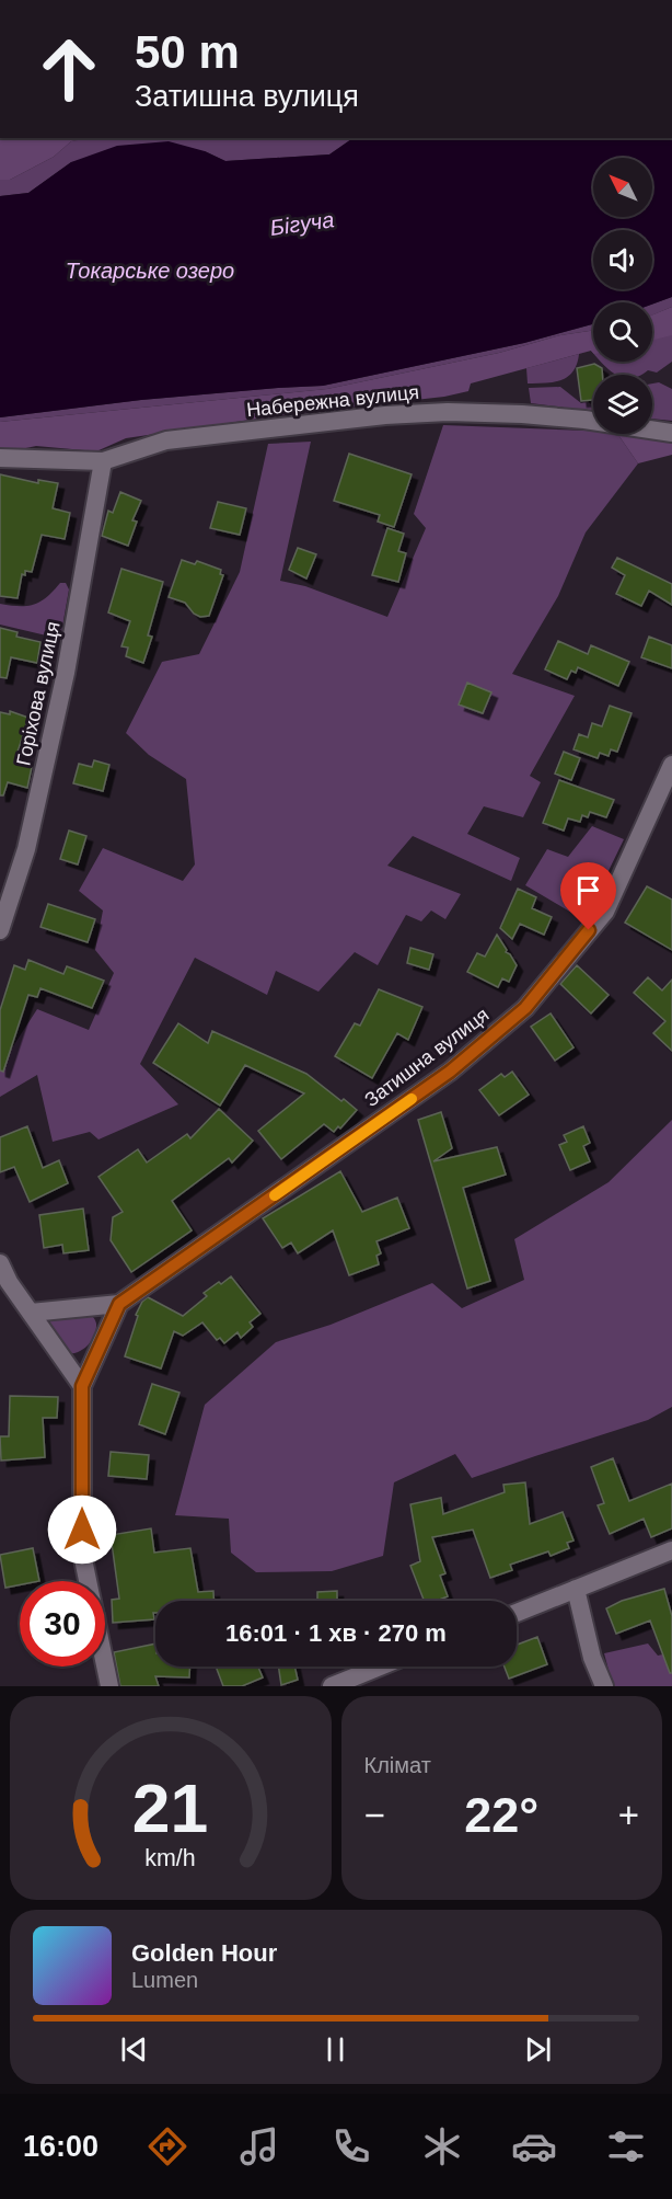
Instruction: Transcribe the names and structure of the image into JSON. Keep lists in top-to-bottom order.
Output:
{
  "streets": {
    "street": ["Набережна вулиця", "Горіхова вулиця", "Затишна вулиця"]
  },
  "crossings": [
    ["Набережна вулиця", "Горіхова вулиця"]
  ],
  "water": ["Бігуча", "Токарське озеро"],
  "north": "top left",
  "page": {
    "turn": ["50 m", "Затишна вулиця"],
    "limit": "30",
    "trip": "16:01 · 1 хв · 270 m",
    "tile": "Клімат",
    "heat": ["−", "22°", "+"],
    "song": ["Golden Hour", "Lumen"],
    "tabs": "16:00",
    "gauge": ["21", "km/h"]
  }
}
